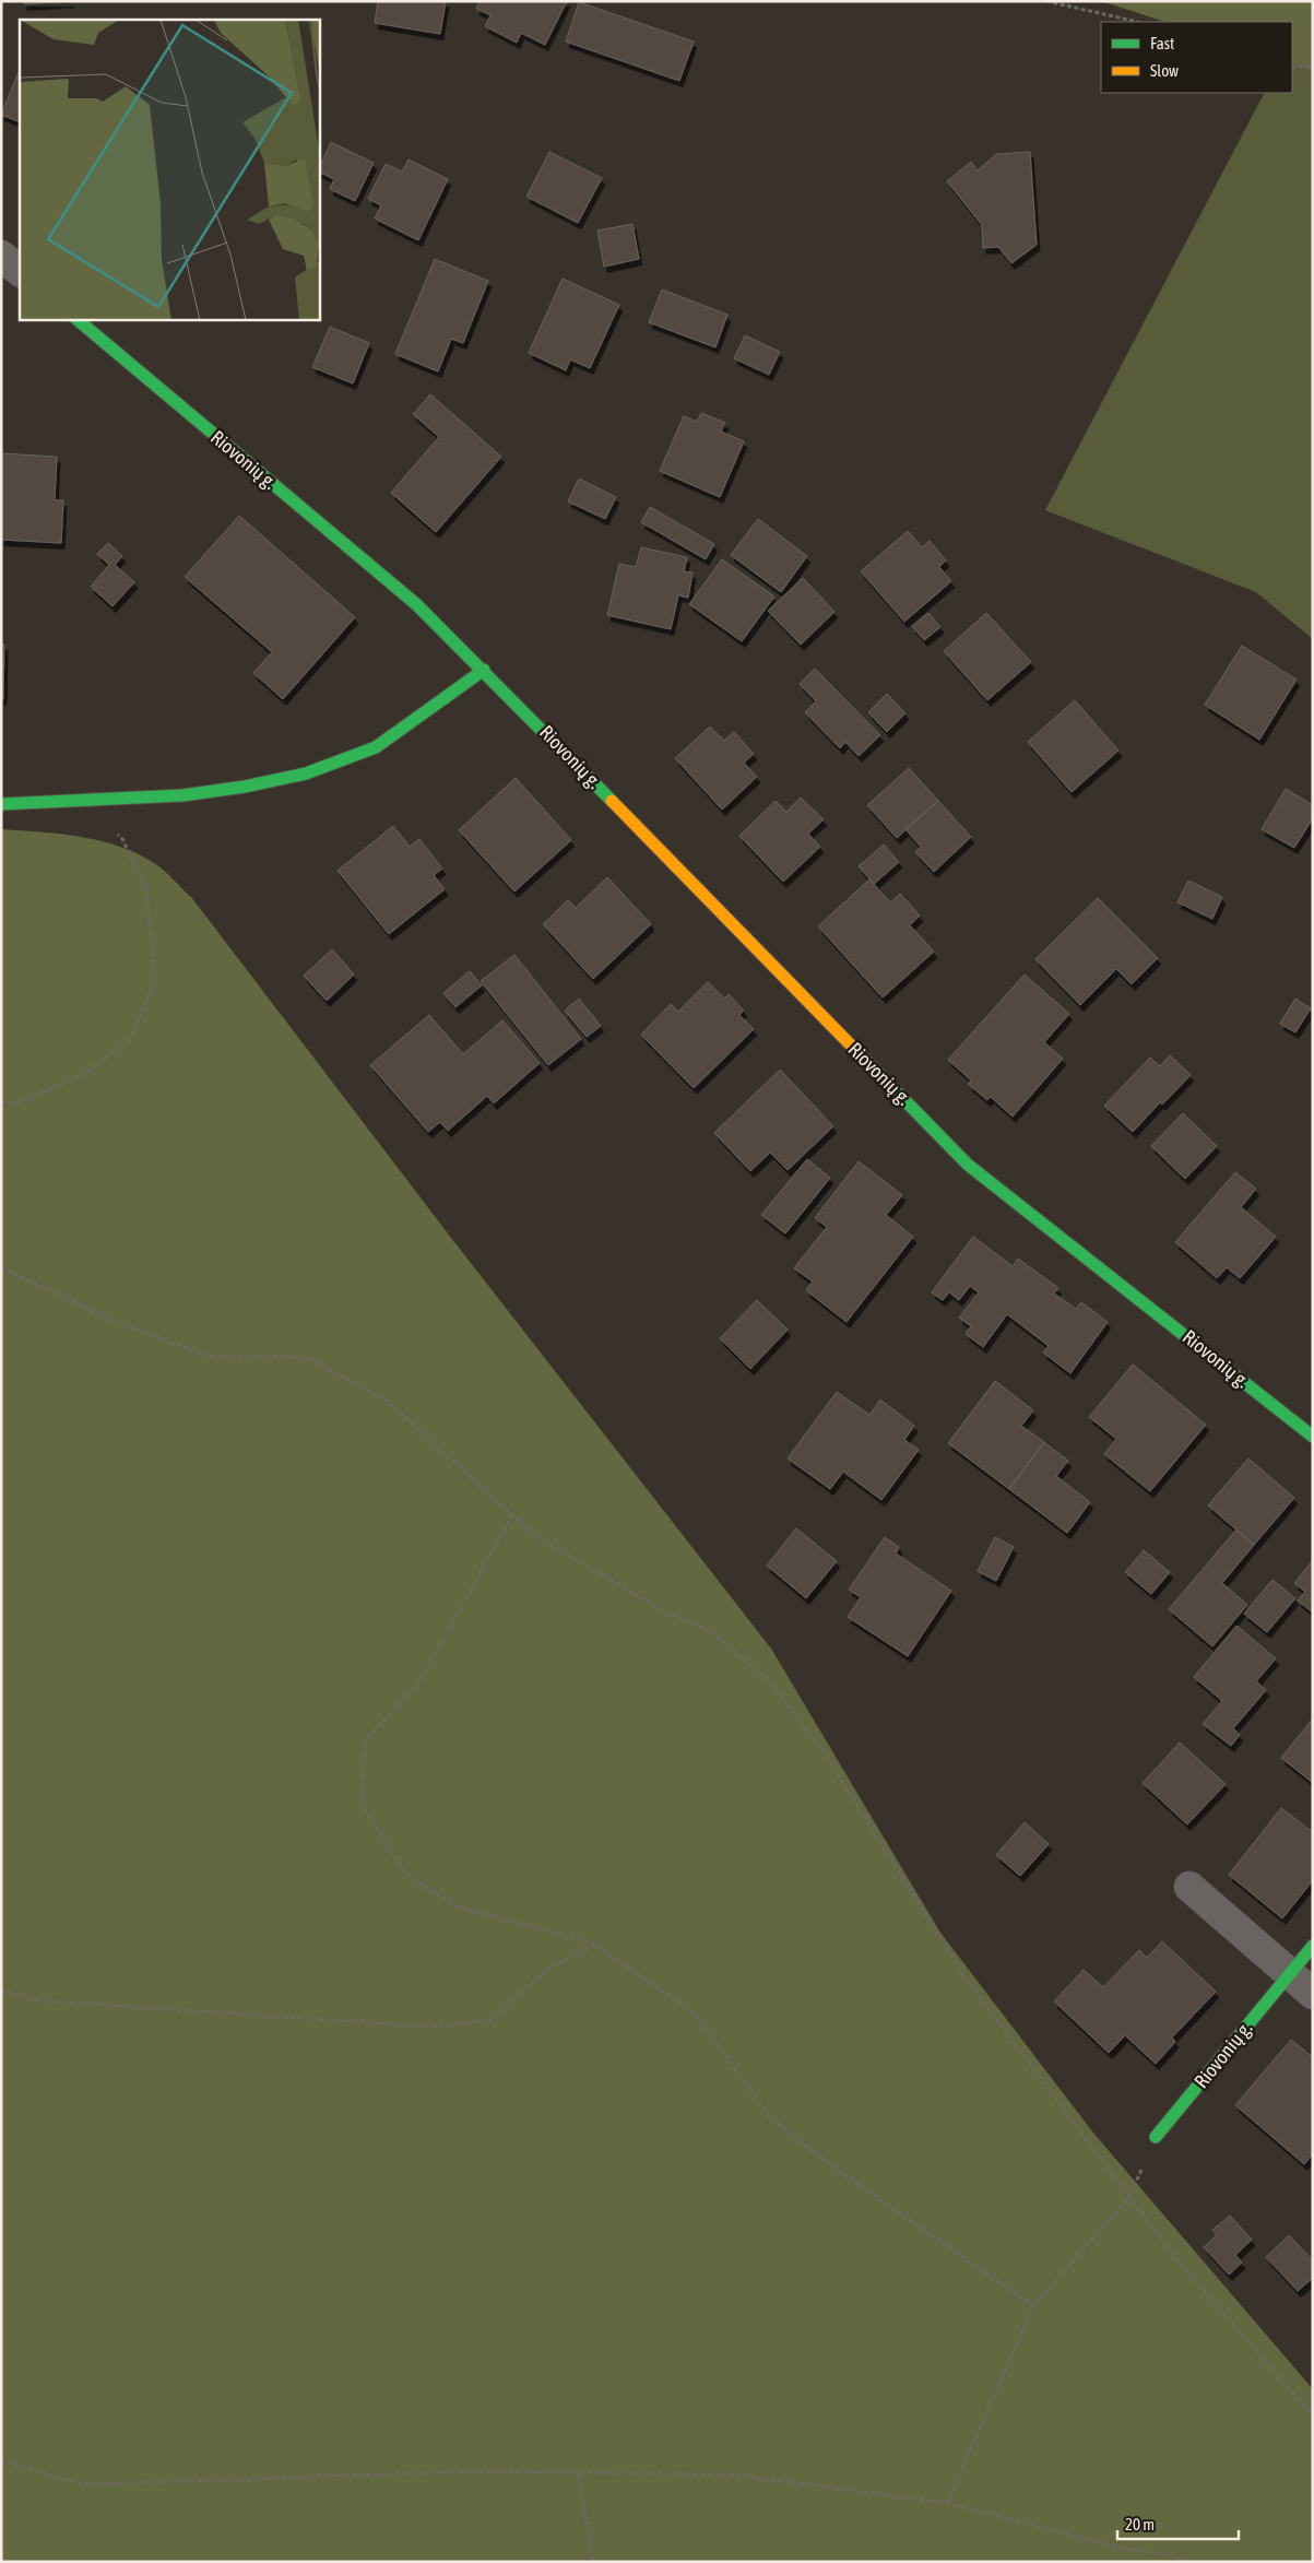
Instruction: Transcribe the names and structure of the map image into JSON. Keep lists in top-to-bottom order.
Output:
{
  "streets": {
    "street": ["Riovonių g."]
  },
  "legend": ["Fast", "Slow"],
  "scale_bar": "20 m"
}
